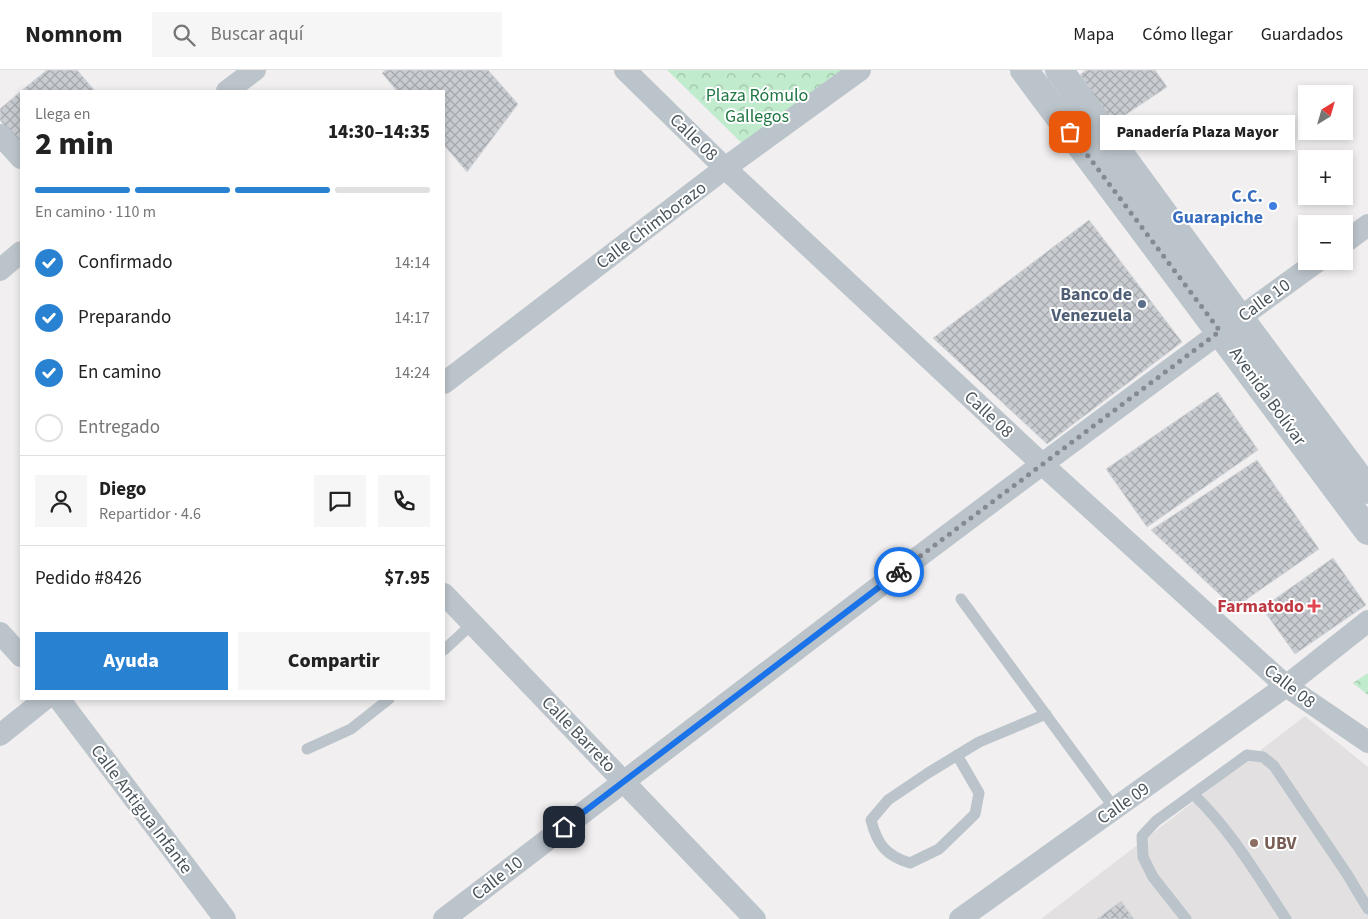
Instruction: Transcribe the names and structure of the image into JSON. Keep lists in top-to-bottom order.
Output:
{
  "streets": {
    "street": [
      "Calle 08",
      "Calle Chimborazo",
      "Calle 10",
      "Avenida Bolívar",
      "Calle Barreto",
      "Calle 09",
      "Calle Antigua Infante"
    ]
  },
  "crossings": [
    ["Calle 08", "Calle Chimborazo"],
    ["Calle 08", "Calle 10"],
    ["Calle 08", "Calle 09"],
    ["Calle 10", "Avenida Bolívar"],
    ["Calle 10", "Calle Barreto"]
  ],
  "parks": ["Plaza Rómulo Gallegos"],
  "places": {
    "other": [
      "Panadería Plaza Mayor",
      "C.C. Guarapiche",
      "Banco de Venezuela",
      "UBV"
    ],
    "health": ["Farmatodo"]
  },
  "north": "top right",
  "page": {
    "header": "Nomnom",
    "search": "Buscar aquí",
    "nav": ["Mapa", "Cómo llegar", "Guardados"],
    "map_buttons": ["+", "−"],
    "heading": ["2 min", "Llega en", "14:30–14:35"],
    "panel": [
      "Diego",
      "Repartidor · 4.6",
      "Pedido #8426",
      "$7.95"
    ],
    "bubble": "Panadería Plaza Mayor",
    "bar": "En camino · 110 m",
    "list": [
      ["Confirmado", "14:14"],
      ["Preparando", "14:17"],
      ["En camino", "14:24"],
      "Entregado"
    ],
    "buttons": ["Ayuda", "Compartir"]
  }
}
